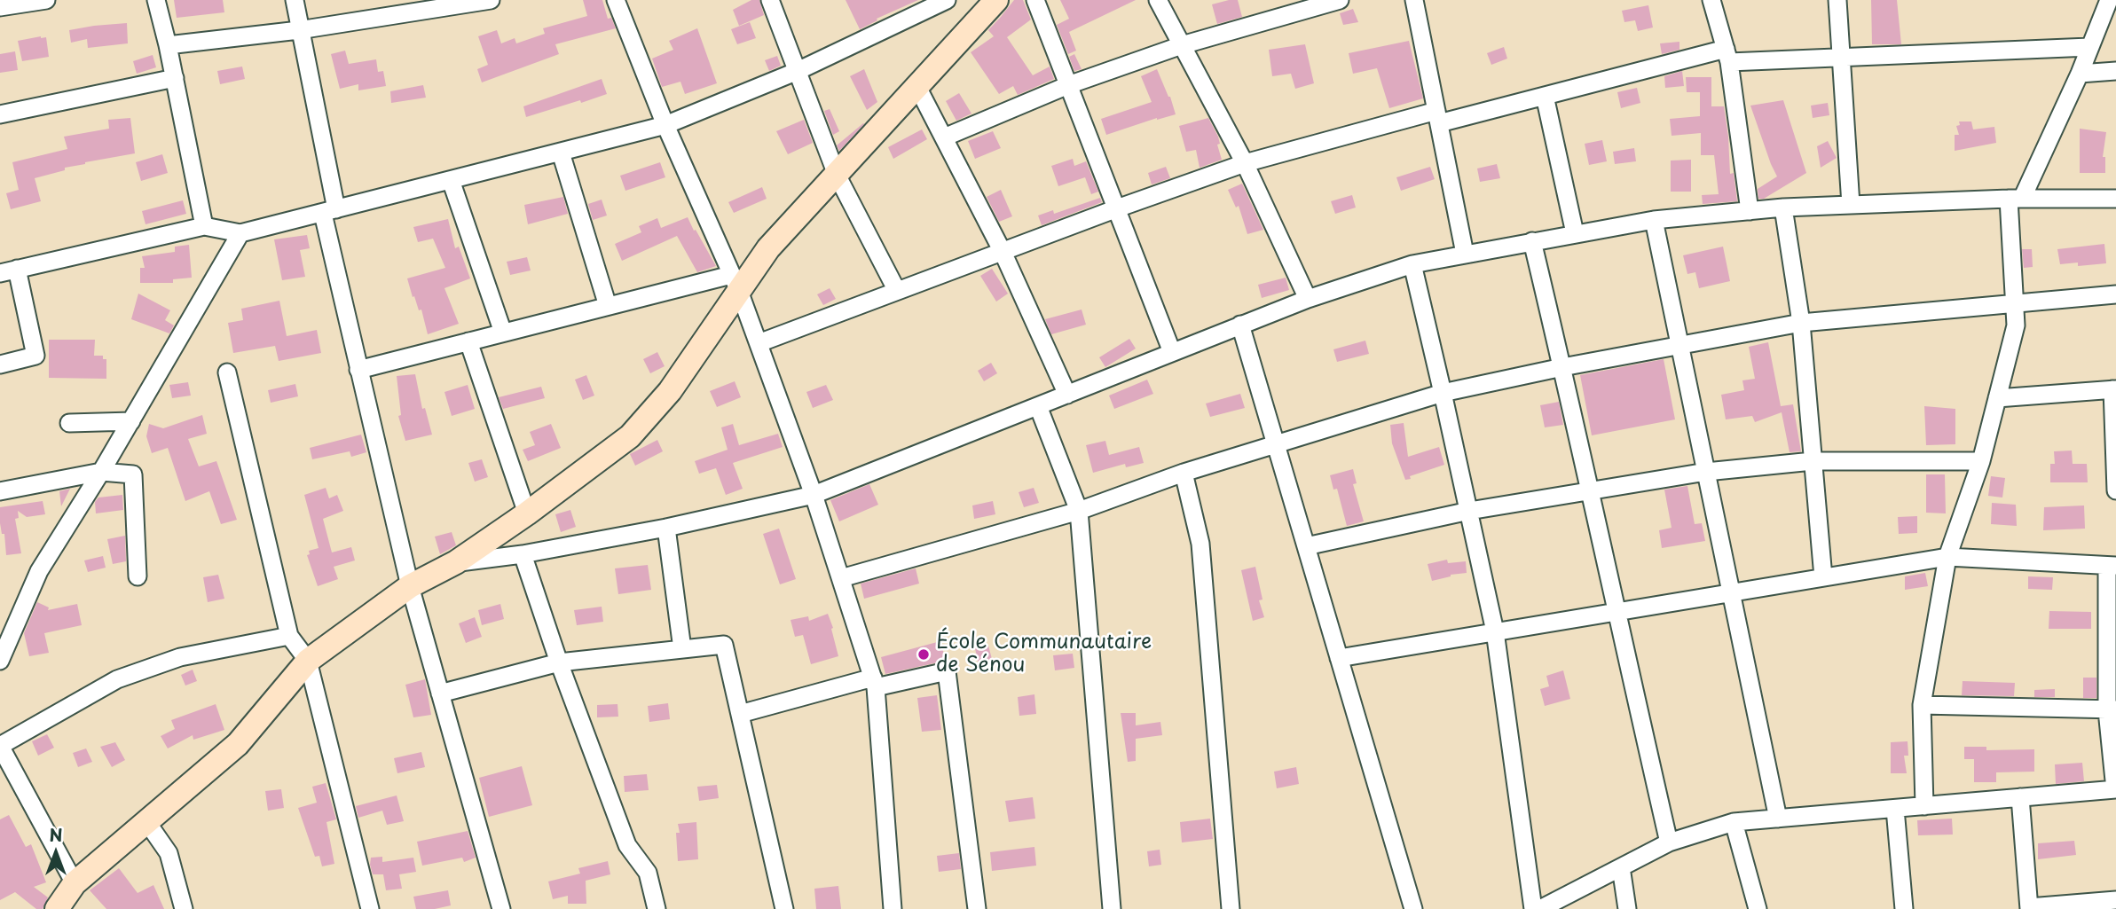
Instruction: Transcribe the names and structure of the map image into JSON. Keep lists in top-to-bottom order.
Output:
{
  "places": ["École Communautaire de Sénou"],
  "north": "top"
}
